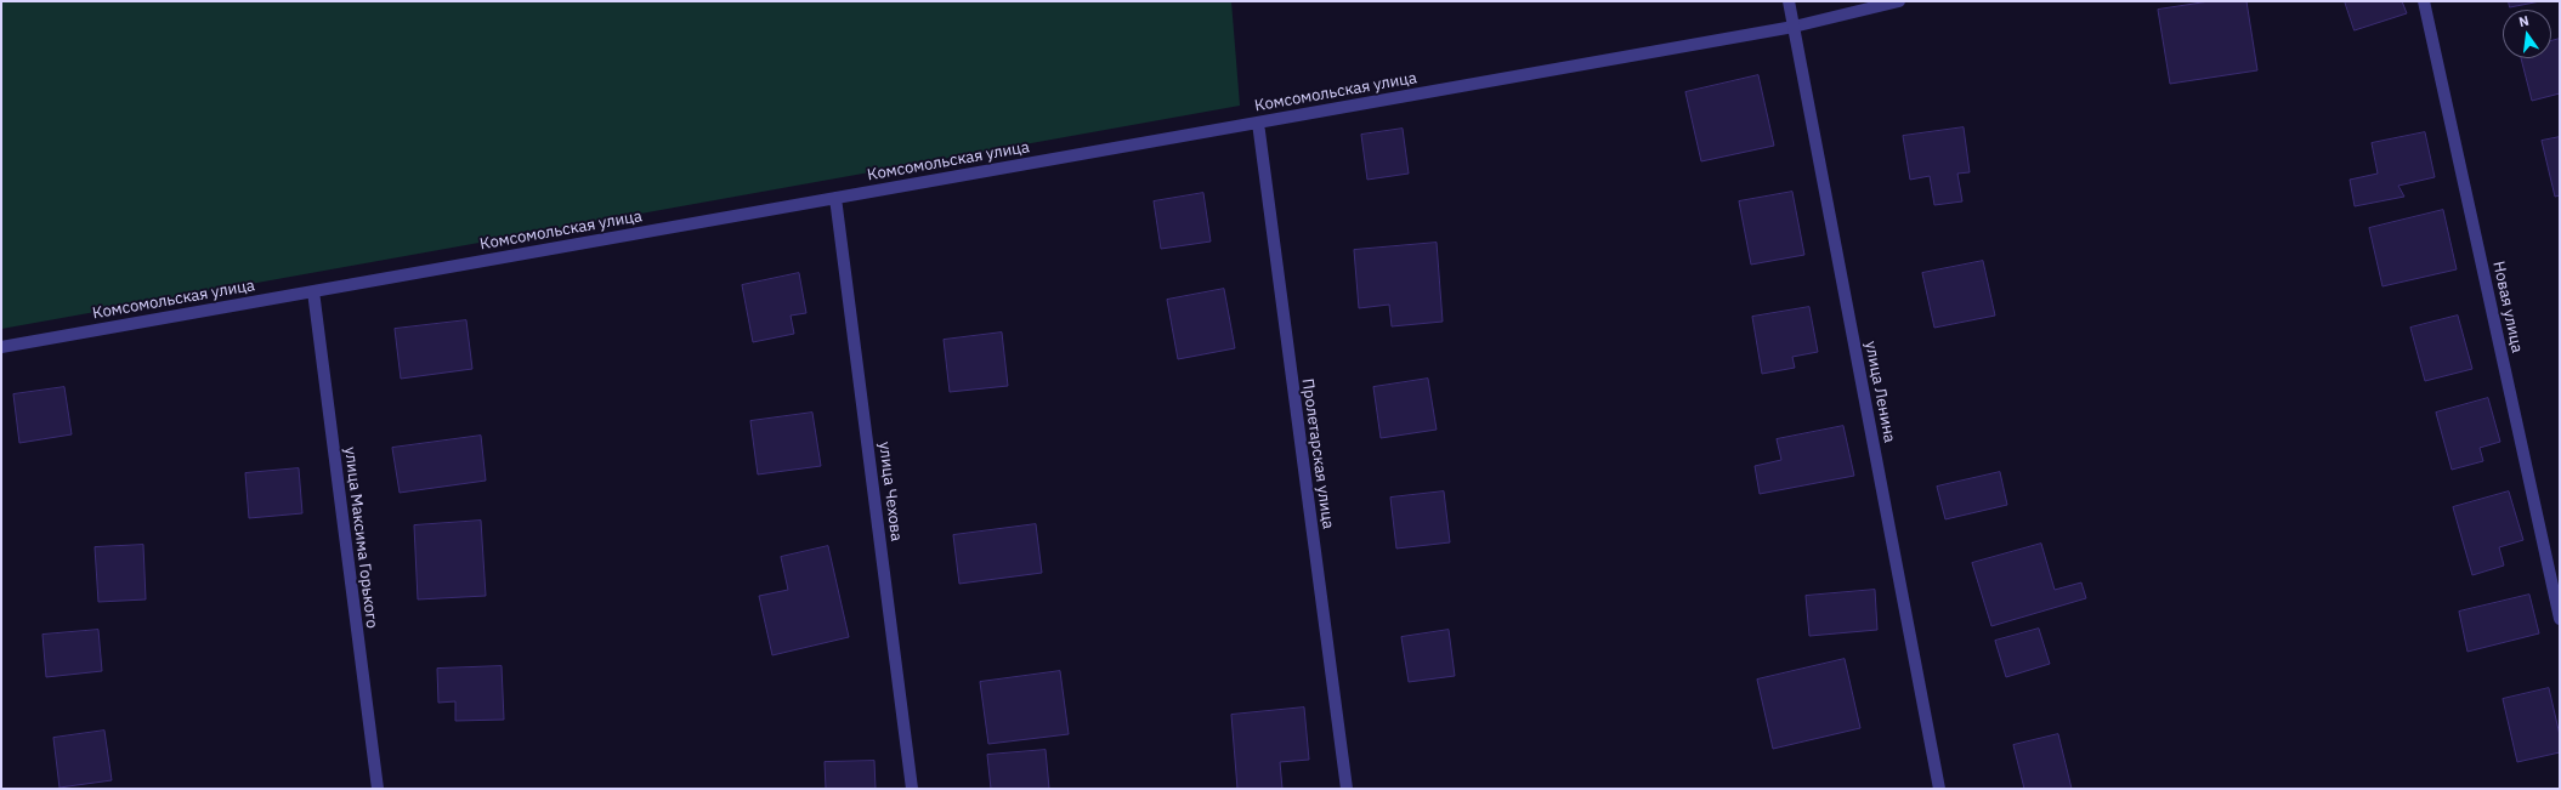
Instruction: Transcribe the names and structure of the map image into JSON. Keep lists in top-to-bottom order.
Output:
{
  "streets": {
    "street": [
      "Комсомольская улица",
      "Новая улица",
      "улица Ленина",
      "Пролетарская улица",
      "улица Чехова",
      "улица Максима Горького"
    ]
  },
  "crossings": [
    ["Комсомольская улица", "улица Ленина"],
    ["Комсомольская улица", "Пролетарская улица"],
    ["Комсомольская улица", "улица Чехова"],
    ["Комсомольская улица", "улица Максима Горького"]
  ],
  "north": "top"
}
